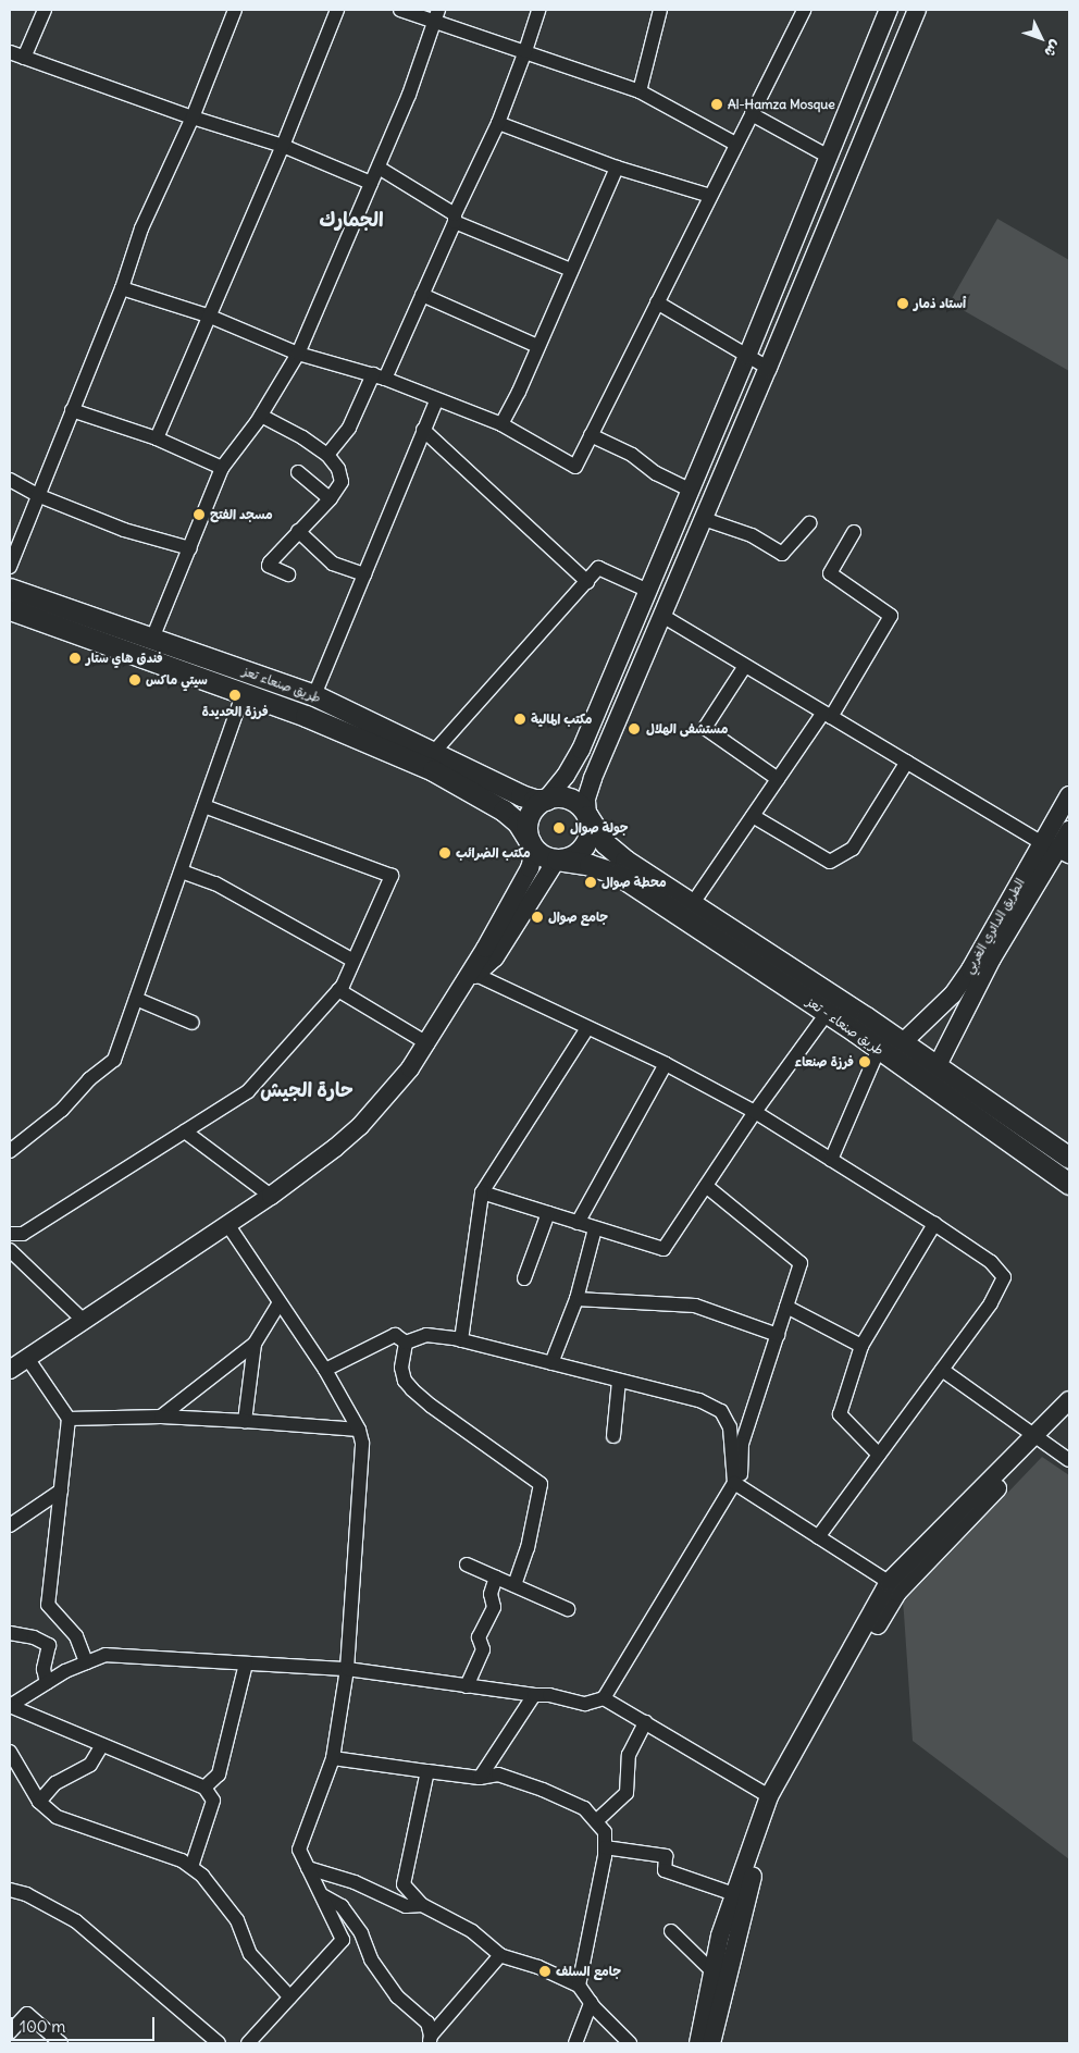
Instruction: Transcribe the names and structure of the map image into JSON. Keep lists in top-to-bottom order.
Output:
{
  "streets": {
    "highway": ["طريق صنعاء تعز", "طريق صنعاء - تعز"],
    "main road": ["الطريق الدائري الغربي"]
  },
  "crossings": [
    ["الطريق الدائري الغربي", "طريق صنعاء - تعز"]
  ],
  "districts": ["الجمارك", "حارة الجيش"],
  "places": [
    "Al-Hamza Mosque",
    "أستاد ذمار",
    "مسجد الفتح",
    "فندق هاي ستار",
    "سيتي ماكس",
    "فرزة الحديدة",
    "مكتب المالية",
    "مستشفى الهلال",
    "جولة صوال",
    "مكتب الضرائب",
    "محطة صوال",
    "جامع صوال",
    "فرزة صنعاء",
    "جامع السلف"
  ],
  "scale_bar": "100 m",
  "north": "bottom right"
}
